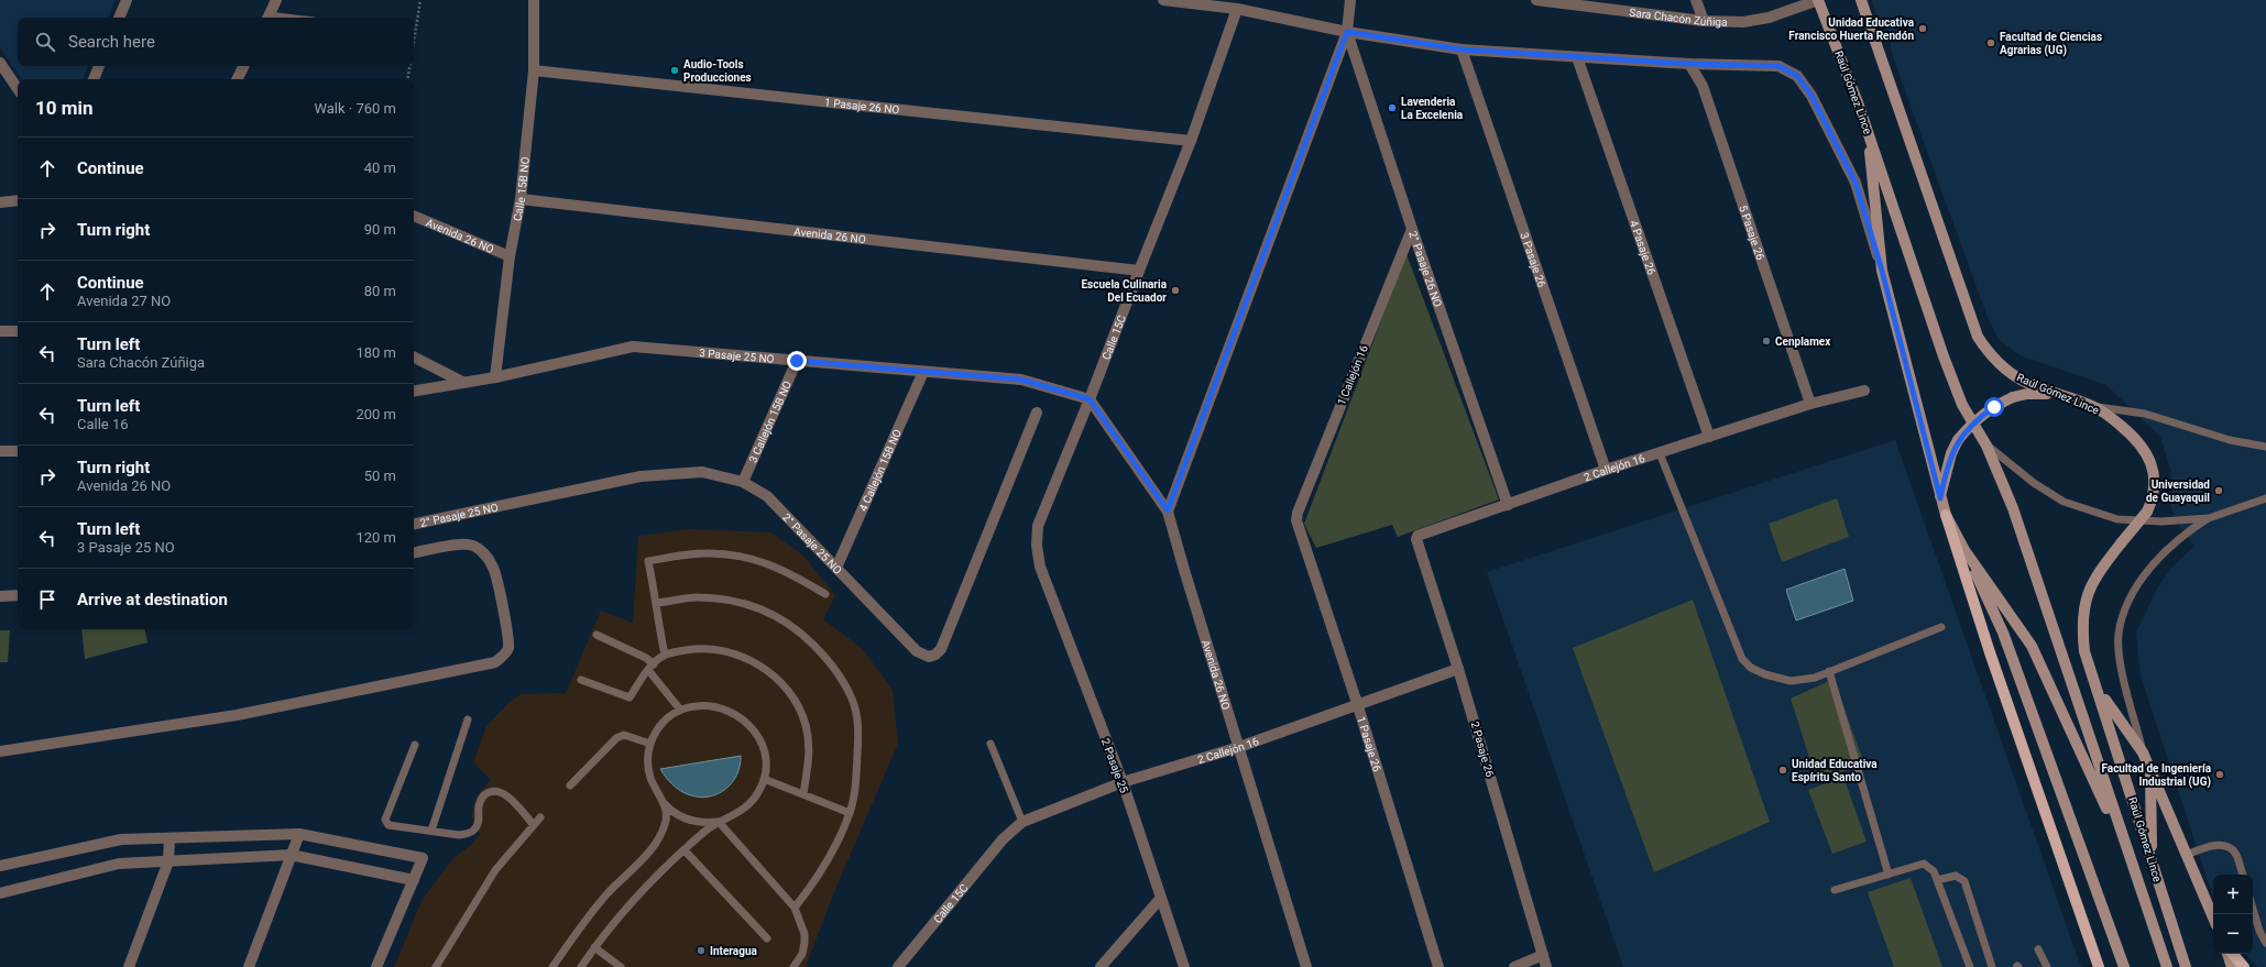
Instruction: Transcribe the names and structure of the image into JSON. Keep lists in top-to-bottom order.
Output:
{
  "streets": {
    "main road": ["Raúl Gómez Lince"],
    "street": [
      "Sara Chacón Zúñiga",
      "1 Pasaje 26 NO",
      "Calle 15B NO",
      "5 Pasaje 26",
      "Avenida 26 NO",
      "4 Pasaje 26",
      "3 Pasaje 26",
      "2° Pasaje 26 NO",
      "Calle 15C",
      "3 Pasaje 25 NO",
      "1 Callejón 16",
      "3 Callejón 15B NO",
      "2 Callejón 16",
      "4 Callejón 15B NO",
      "2° Pasaje 25 NO",
      "1 Pasaje 26",
      "2 Pasaje 26",
      "2 Pasaje 25"
    ]
  },
  "crossings": [
    ["Sara Chacón Zúñiga", "Raúl Gómez Lince"],
    ["1 Pasaje 26 NO", "Calle 15B NO"],
    ["1 Pasaje 26 NO", "Calle 15C"],
    ["Calle 15B NO", "Avenida 26 NO"],
    ["Calle 15B NO", "3 Pasaje 25 NO"],
    ["5 Pasaje 26", "2 Callejón 16"],
    ["Avenida 26 NO", "Calle 15C"],
    ["Avenida 26 NO", "3 Pasaje 25 NO"],
    ["Avenida 26 NO", "2 Callejón 16"],
    ["4 Pasaje 26", "2 Callejón 16"],
    ["3 Pasaje 26", "2 Callejón 16"],
    ["2° Pasaje 26 NO", "1 Callejón 16"],
    ["2° Pasaje 26 NO", "2 Callejón 16"],
    ["Calle 15C", "3 Pasaje 25 NO"],
    ["Calle 15C", "2 Callejón 16"],
    ["Calle 15C", "2 Pasaje 25"],
    ["3 Pasaje 25 NO", "3 Callejón 15B NO"],
    ["3 Pasaje 25 NO", "4 Callejón 15B NO"],
    ["1 Callejón 16", "1 Pasaje 26"],
    ["3 Callejón 15B NO", "2° Pasaje 25 NO"],
    ["2 Callejón 16", "1 Pasaje 26"],
    ["2 Callejón 16", "2 Pasaje 26"],
    ["2 Callejón 16", "2 Pasaje 25"],
    ["4 Callejón 15B NO", "2° Pasaje 25 NO"]
  ],
  "places": [
    "Unidad Educativa Francisco Huerta Rendón",
    "Facultad de Ciencias Agrarias (UG)",
    "Audio-Tools Producciones",
    "Lavenderia La Excelenia",
    "Escuela Culinaria Del Ecuador",
    "Cenplamex",
    "Universidad de Guayaquil",
    "Unidad Educativa Espíritu Santo",
    "Facultad de Ingeniería Industrial (UG)",
    "Interagua"
  ],
  "page": {
    "search": "Search here",
    "heading": ["10 min", "Walk · 760 m"],
    "list": [
      ["Continue", "40 m"],
      ["Turn right", "90 m"],
      ["Continue", "Avenida 27 NO", "80 m"],
      ["Turn left", "Sara Chacón Zúñiga", "180 m"],
      ["Turn left", "Calle 16", "200 m"],
      ["Turn right", "Avenida 26 NO", "50 m"],
      ["Turn left", "3 Pasaje 25 NO", "120 m"],
      "Arrive at destination"
    ],
    "map_buttons": ["+", "−"]
  }
}
